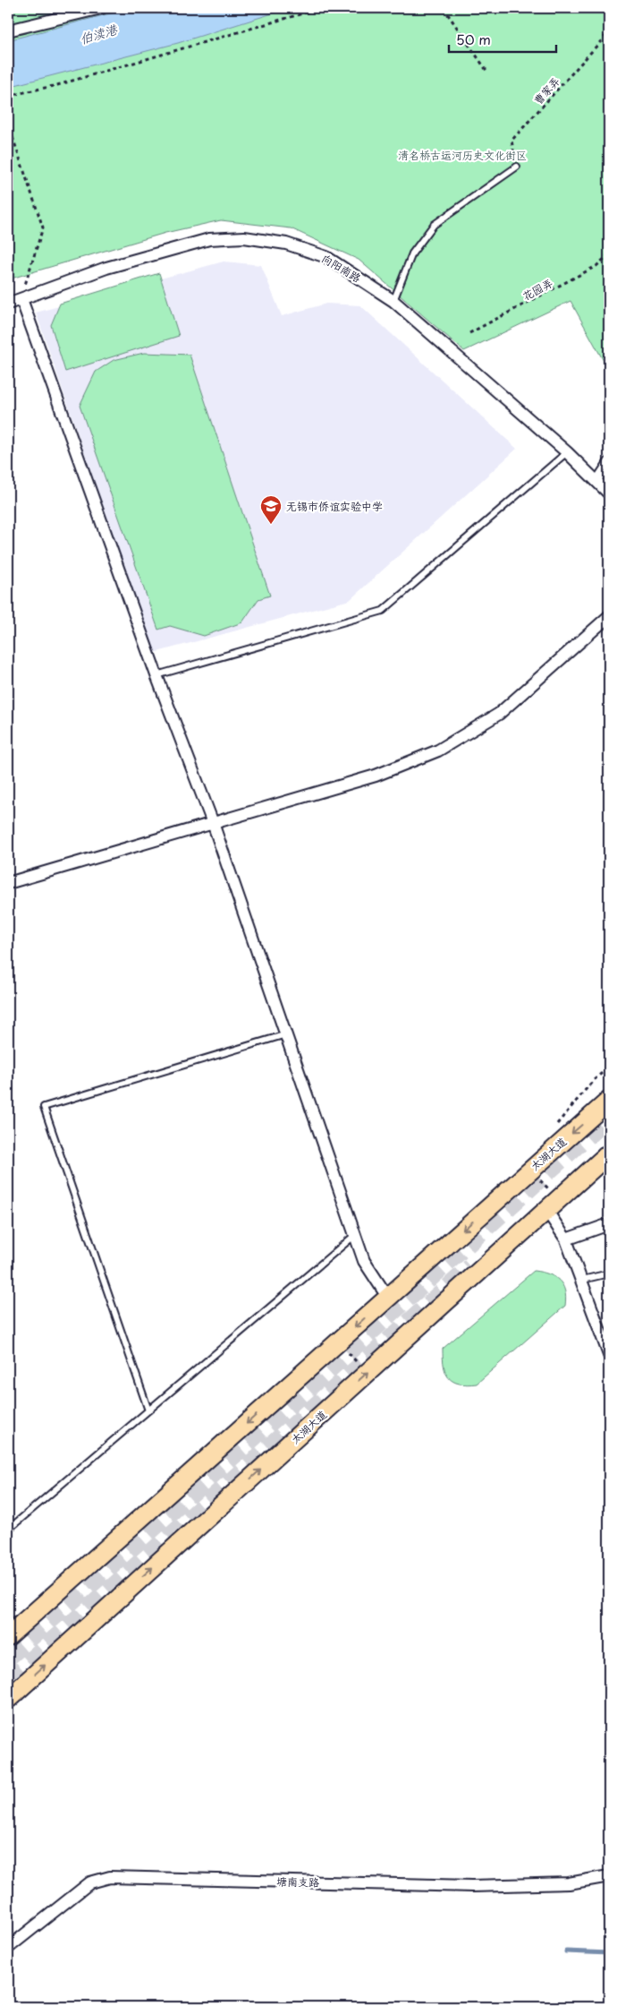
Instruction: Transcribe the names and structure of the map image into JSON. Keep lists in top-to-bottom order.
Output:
{
  "streets": {
    "main road": ["太湖大道"],
    "street": ["向阳南路", "塘南支路"],
    "path": ["曹家弄", "花园弄"]
  },
  "water": ["伯渎港"],
  "parks": ["清名桥古运河历史文化街区"],
  "places": {
    "school or university": ["无锡市侨谊实验中学"]
  },
  "scale_bar": "50 m"
}
